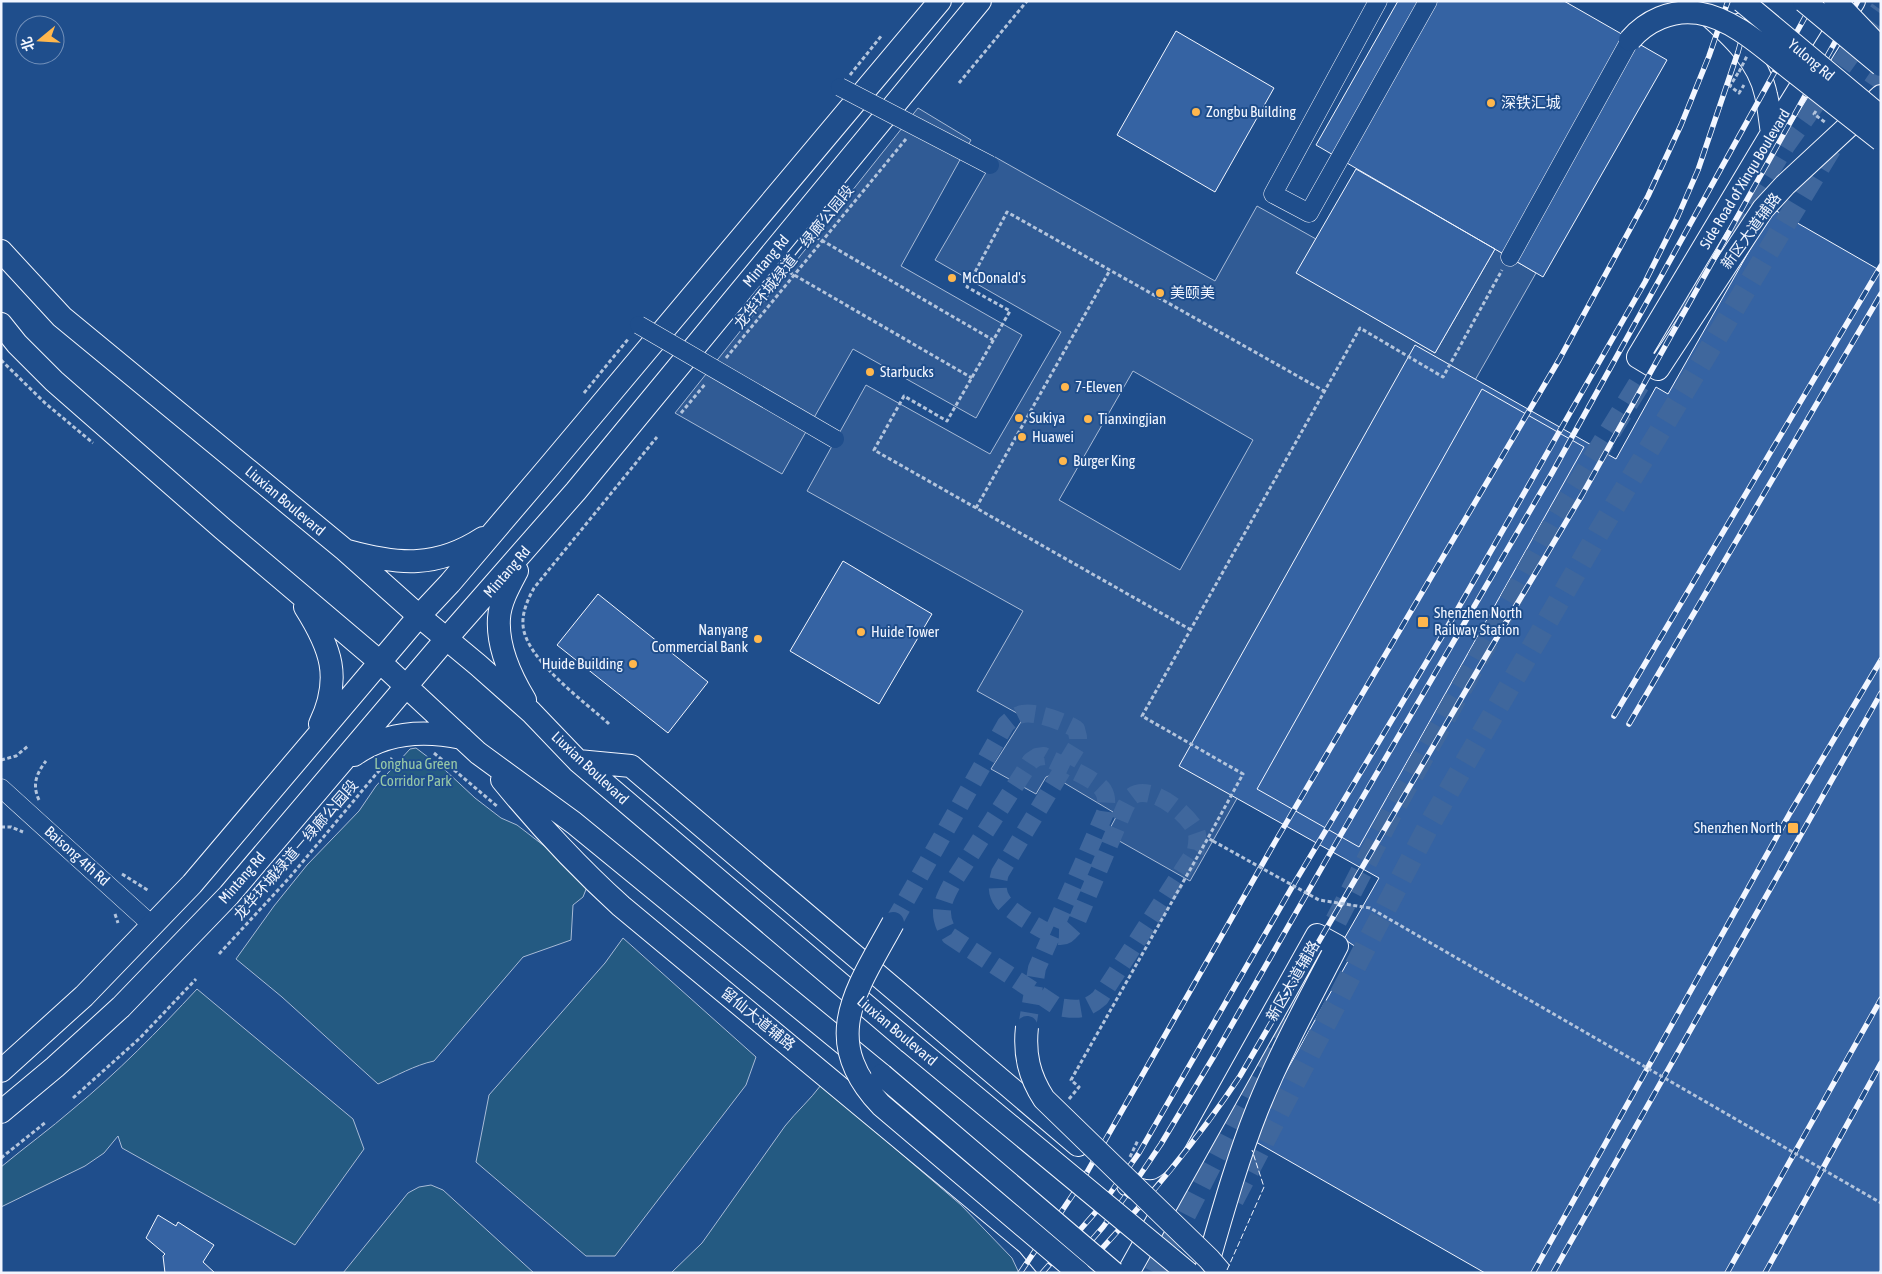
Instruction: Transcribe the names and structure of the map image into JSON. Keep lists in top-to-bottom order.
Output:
{
  "streets": {
    "main road": [
      "Yulong Rd",
      "Side Road of Xinqu Boulevard",
      "新区大道辅路",
      "Mintang Rd",
      "Liuxian Boulevard",
      "留仙大道辅路"
    ],
    "street": ["Baisong 4th Rd"],
    "path": ["龙华环城绿道－绿廊公园段"]
  },
  "crossings": [
    ["Mintang Rd", "Liuxian Boulevard"]
  ],
  "parks": ["Longhua Green Corridor Park"],
  "places": {
    "other": [
      "深铁汇城",
      "Zongbu Building",
      "McDonald's",
      "美颐美",
      "Starbucks",
      "7-Eleven",
      "Sukiya",
      "Tianxingjian",
      "Huawei",
      "Burger King",
      "Huide Tower",
      "Nanyang Commercial Bank",
      "Huide Building"
    ],
    "transit": ["Shenzhen North Railway Station", "Shenzhen North"]
  },
  "north": "left"
}
